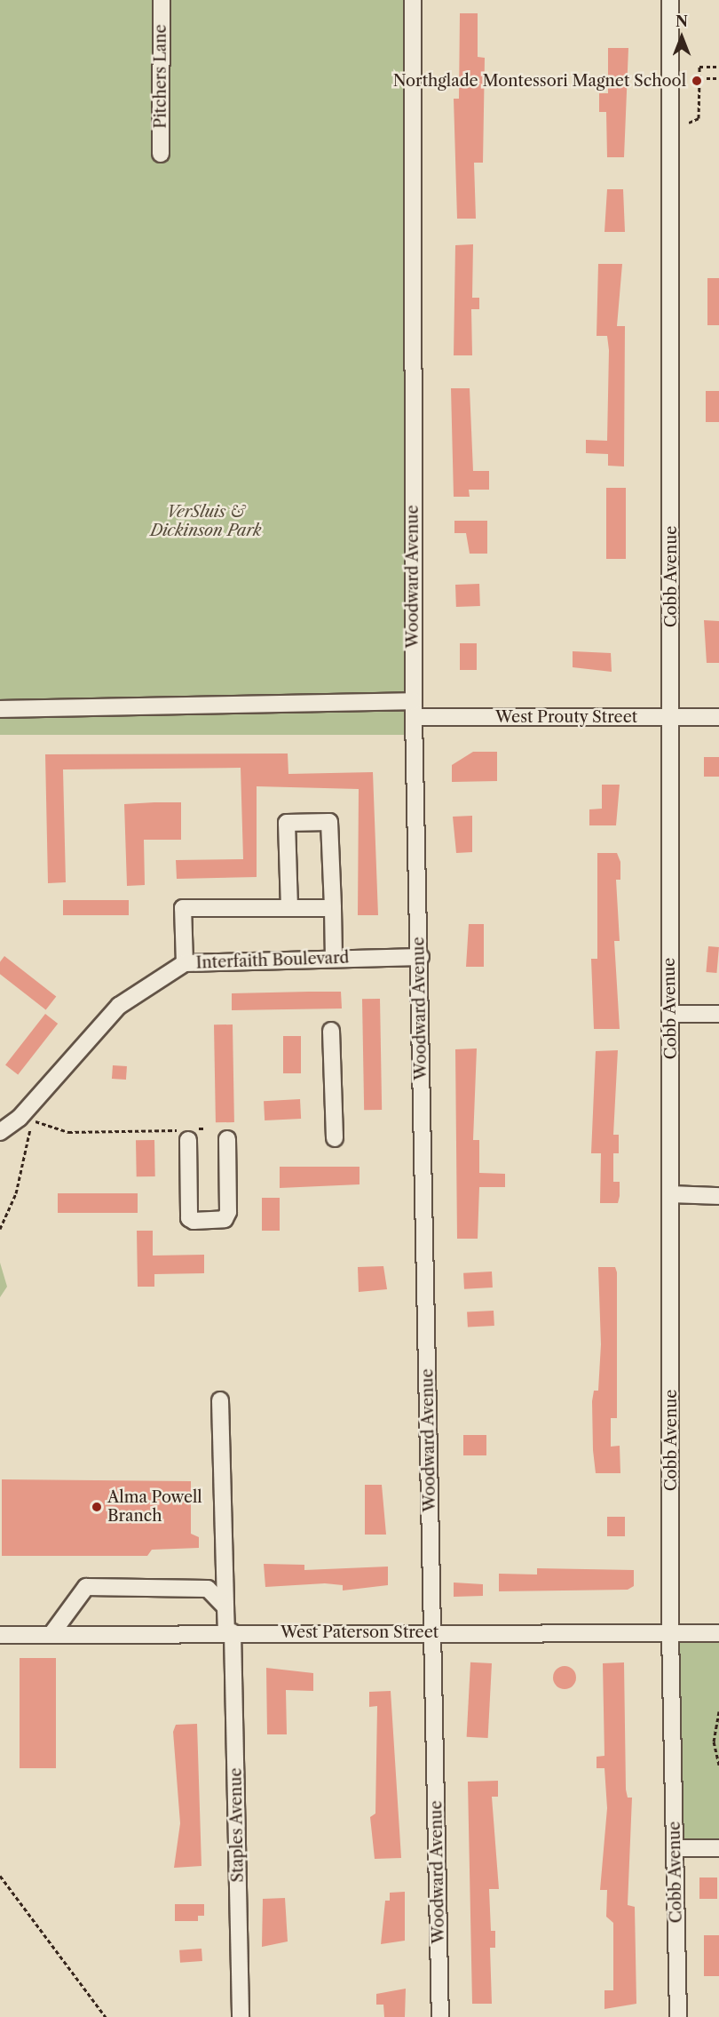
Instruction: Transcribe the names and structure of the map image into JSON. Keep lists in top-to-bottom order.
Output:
{
  "streets": {
    "street": [
      "Pitchers Lane",
      "Woodward Avenue",
      "Cobb Avenue",
      "West Prouty Street",
      "Interfaith Boulevard",
      "West Paterson Street",
      "Staples Avenue"
    ]
  },
  "crossings": [
    ["Woodward Avenue", "West Prouty Street"],
    ["Woodward Avenue", "Interfaith Boulevard"],
    ["Woodward Avenue", "West Paterson Street"],
    ["Cobb Avenue", "West Prouty Street"],
    ["Cobb Avenue", "West Paterson Street"],
    ["West Paterson Street", "Staples Avenue"]
  ],
  "parks": ["VerSluis & Dickinson Park"],
  "places": ["Northglade Montessori Magnet School", "Alma Powell Branch"],
  "north": "top"
}
